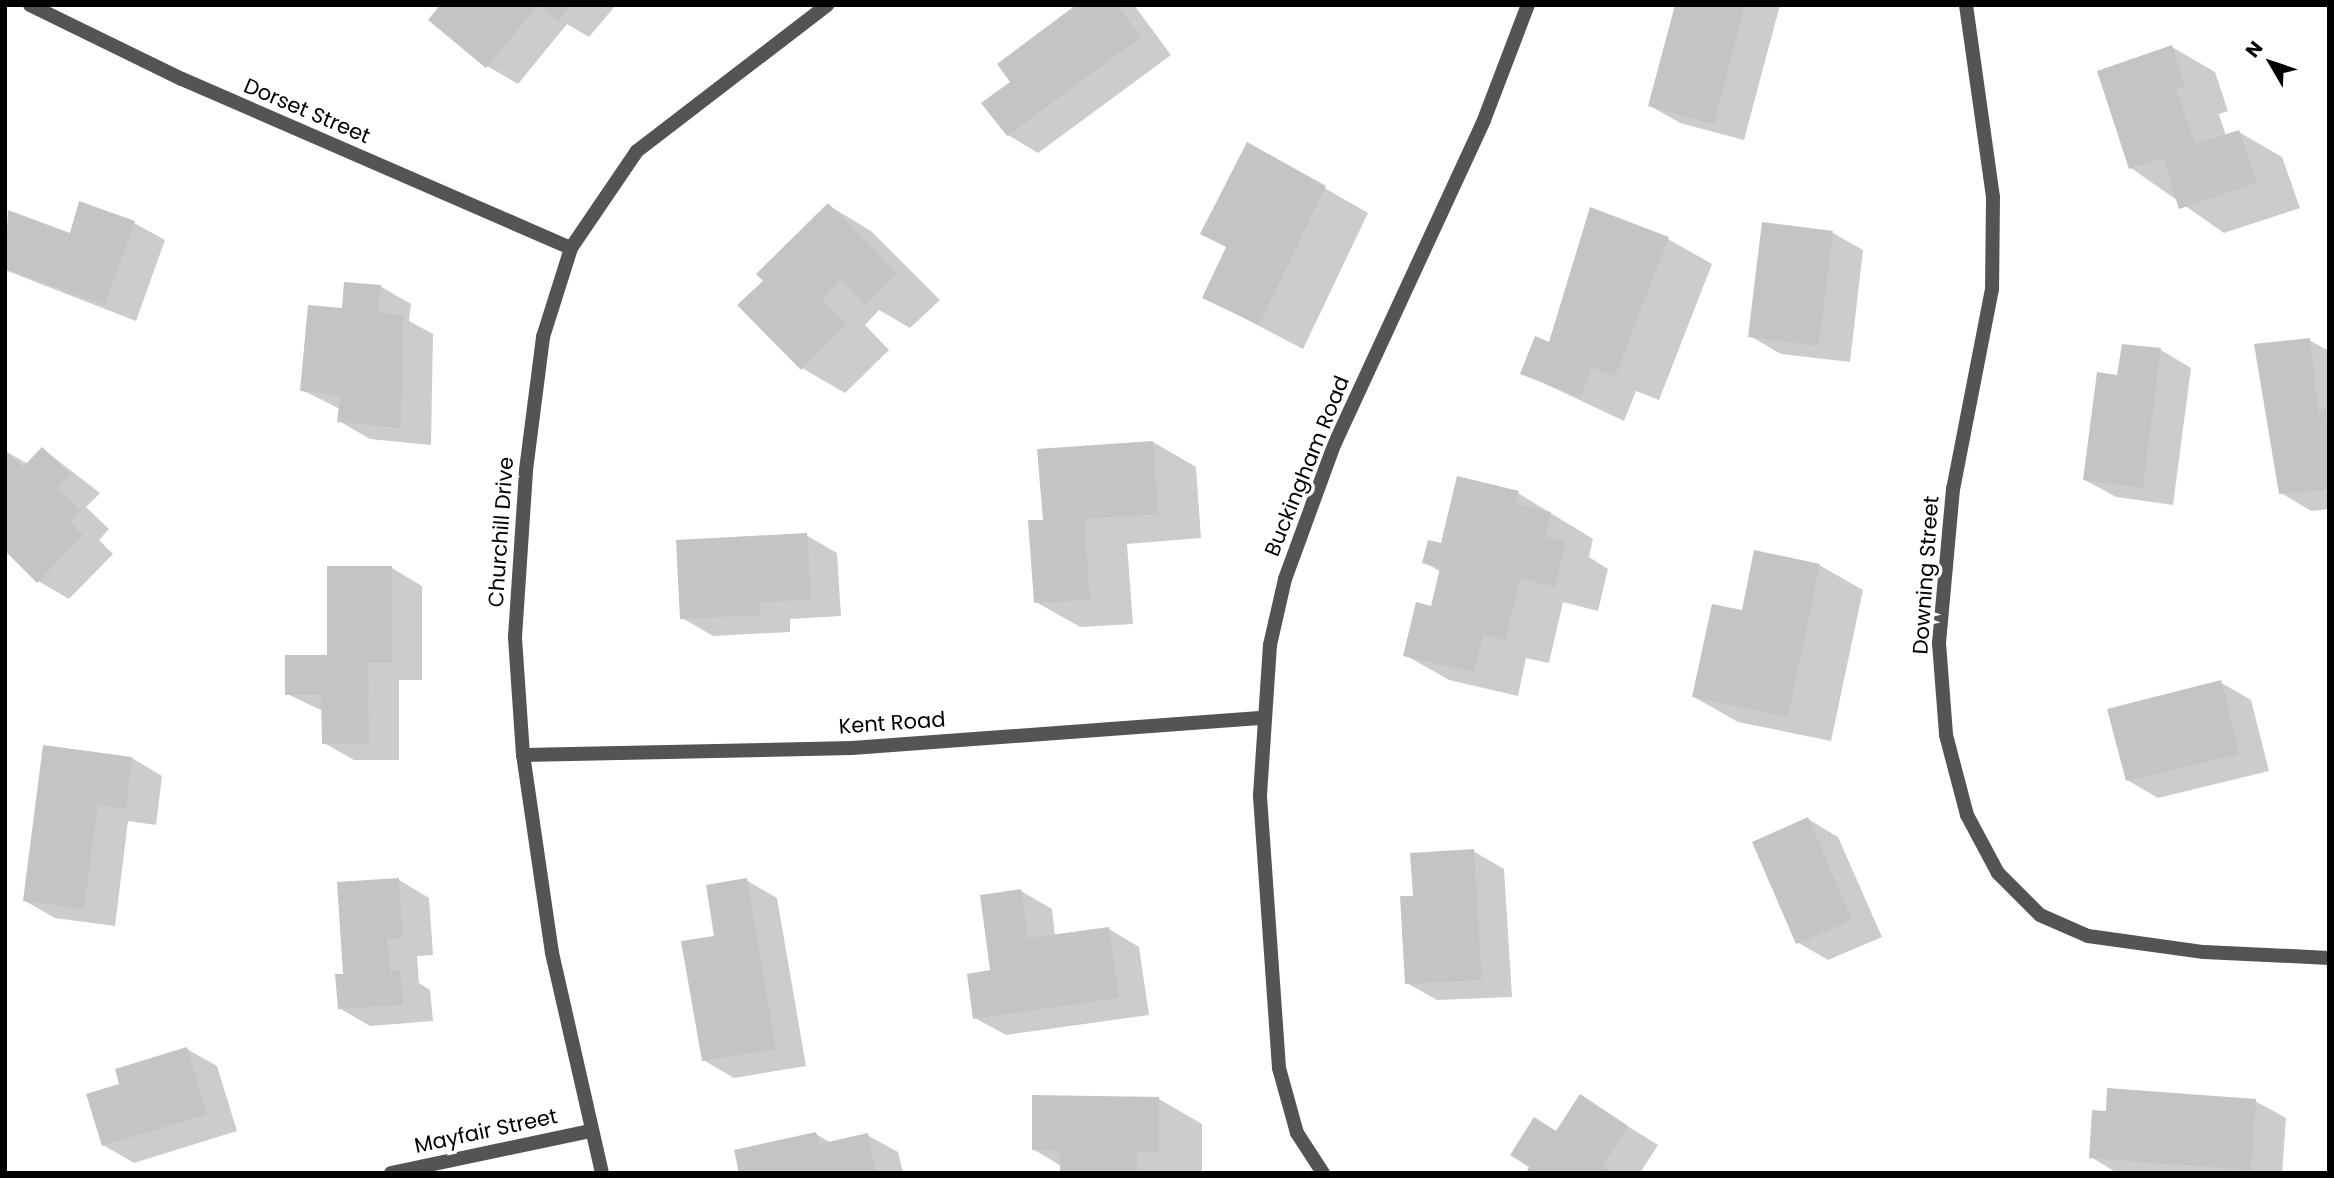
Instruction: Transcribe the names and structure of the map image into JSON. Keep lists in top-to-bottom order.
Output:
{
  "streets": {
    "street": [
      "Dorset Street",
      "Buckingham Road",
      "Churchill Drive",
      "Downing Street",
      "Kent Road",
      "Mayfair Street"
    ]
  },
  "crossings": [
    ["Dorset Street", "Churchill Drive"],
    ["Buckingham Road", "Kent Road"],
    ["Churchill Drive", "Kent Road"],
    ["Churchill Drive", "Mayfair Street"]
  ],
  "north": "top left"
}
